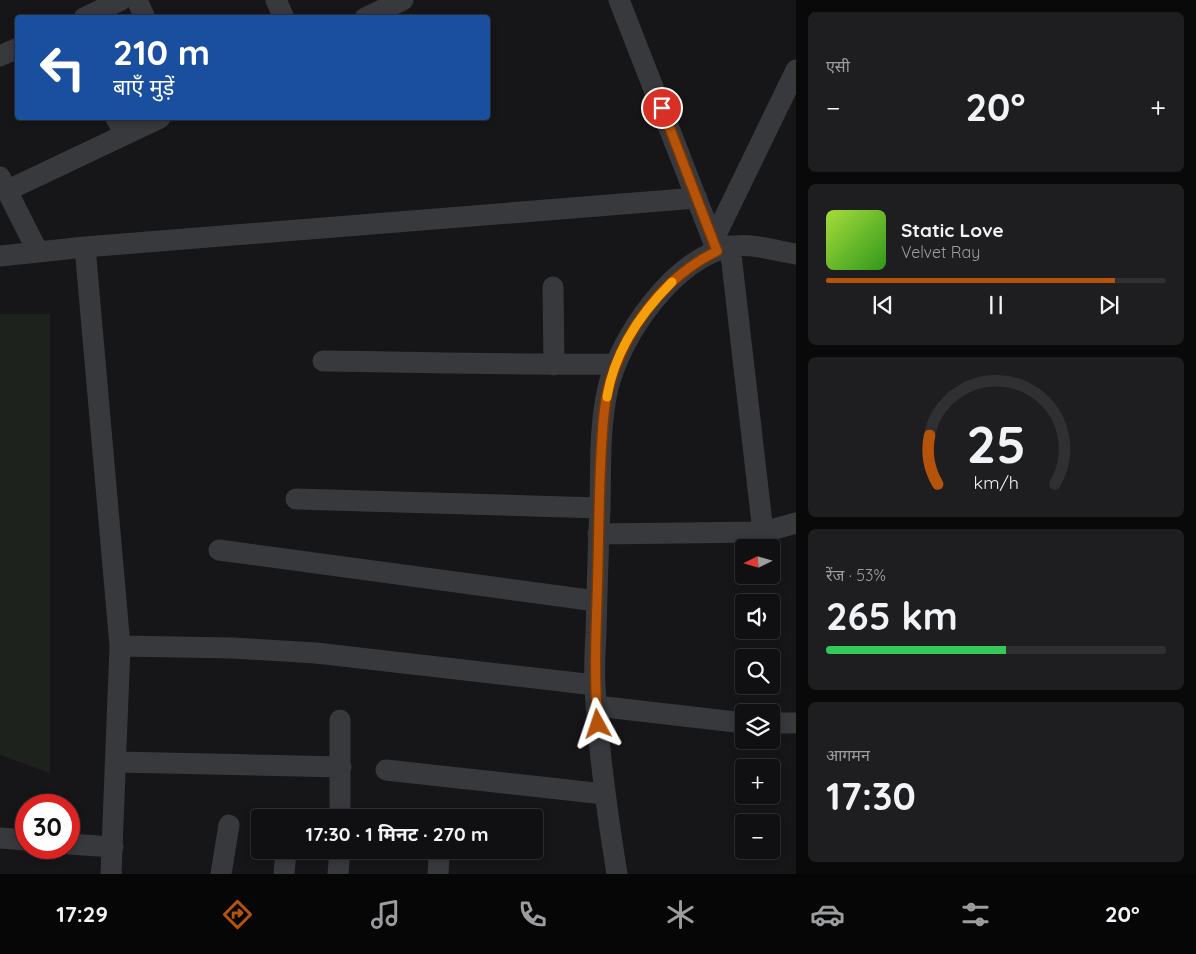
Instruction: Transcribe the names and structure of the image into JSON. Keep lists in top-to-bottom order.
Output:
{
  "north": "left",
  "page": {
    "tile": [
      "एसी",
      ["रेंज · 53%", "265 km"],
      ["आगमन", "17:30"]
    ],
    "turn": ["210 m", "बाएँ मुड़ें"],
    "heat": ["−", "20°", "+"],
    "song": ["Static Love", "Velvet Ray"],
    "map_buttons": ["+", "−"],
    "limit": "30",
    "trip": "17:30 · 1 मिनट · 270 m",
    "tabs": ["17:29", "20°"],
    "gauge": ["25", "km/h"]
  }
}
